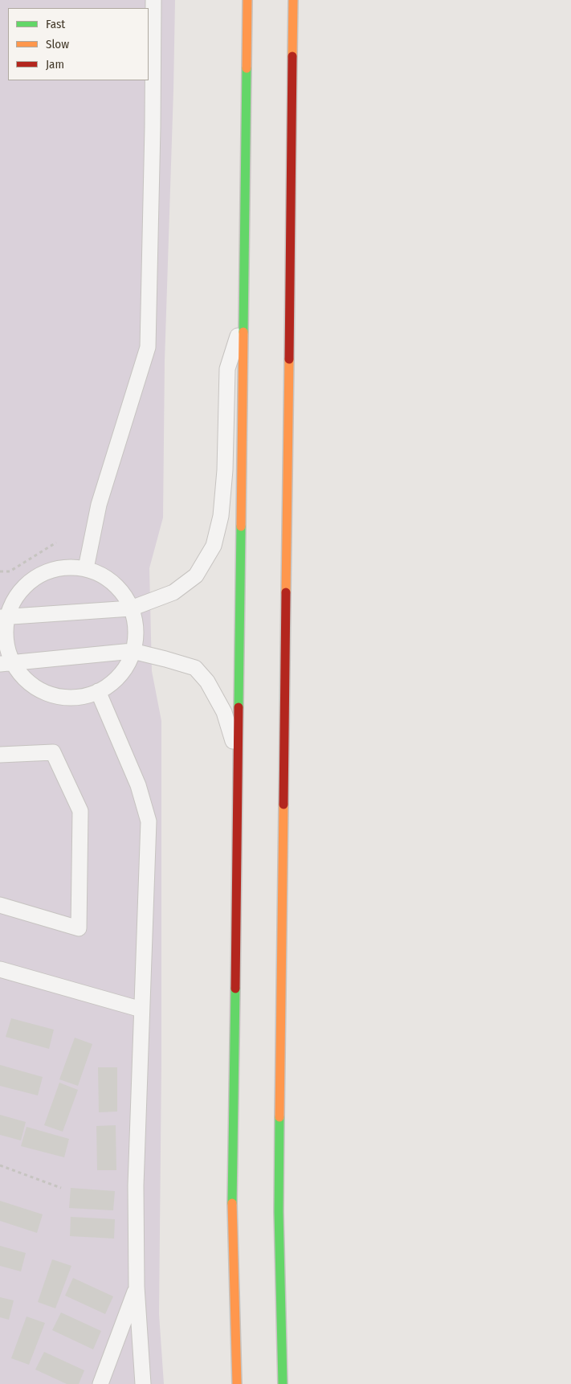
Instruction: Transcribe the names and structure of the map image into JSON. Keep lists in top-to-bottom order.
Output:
{
  "legend": ["Fast", "Slow", "Jam"]
}
